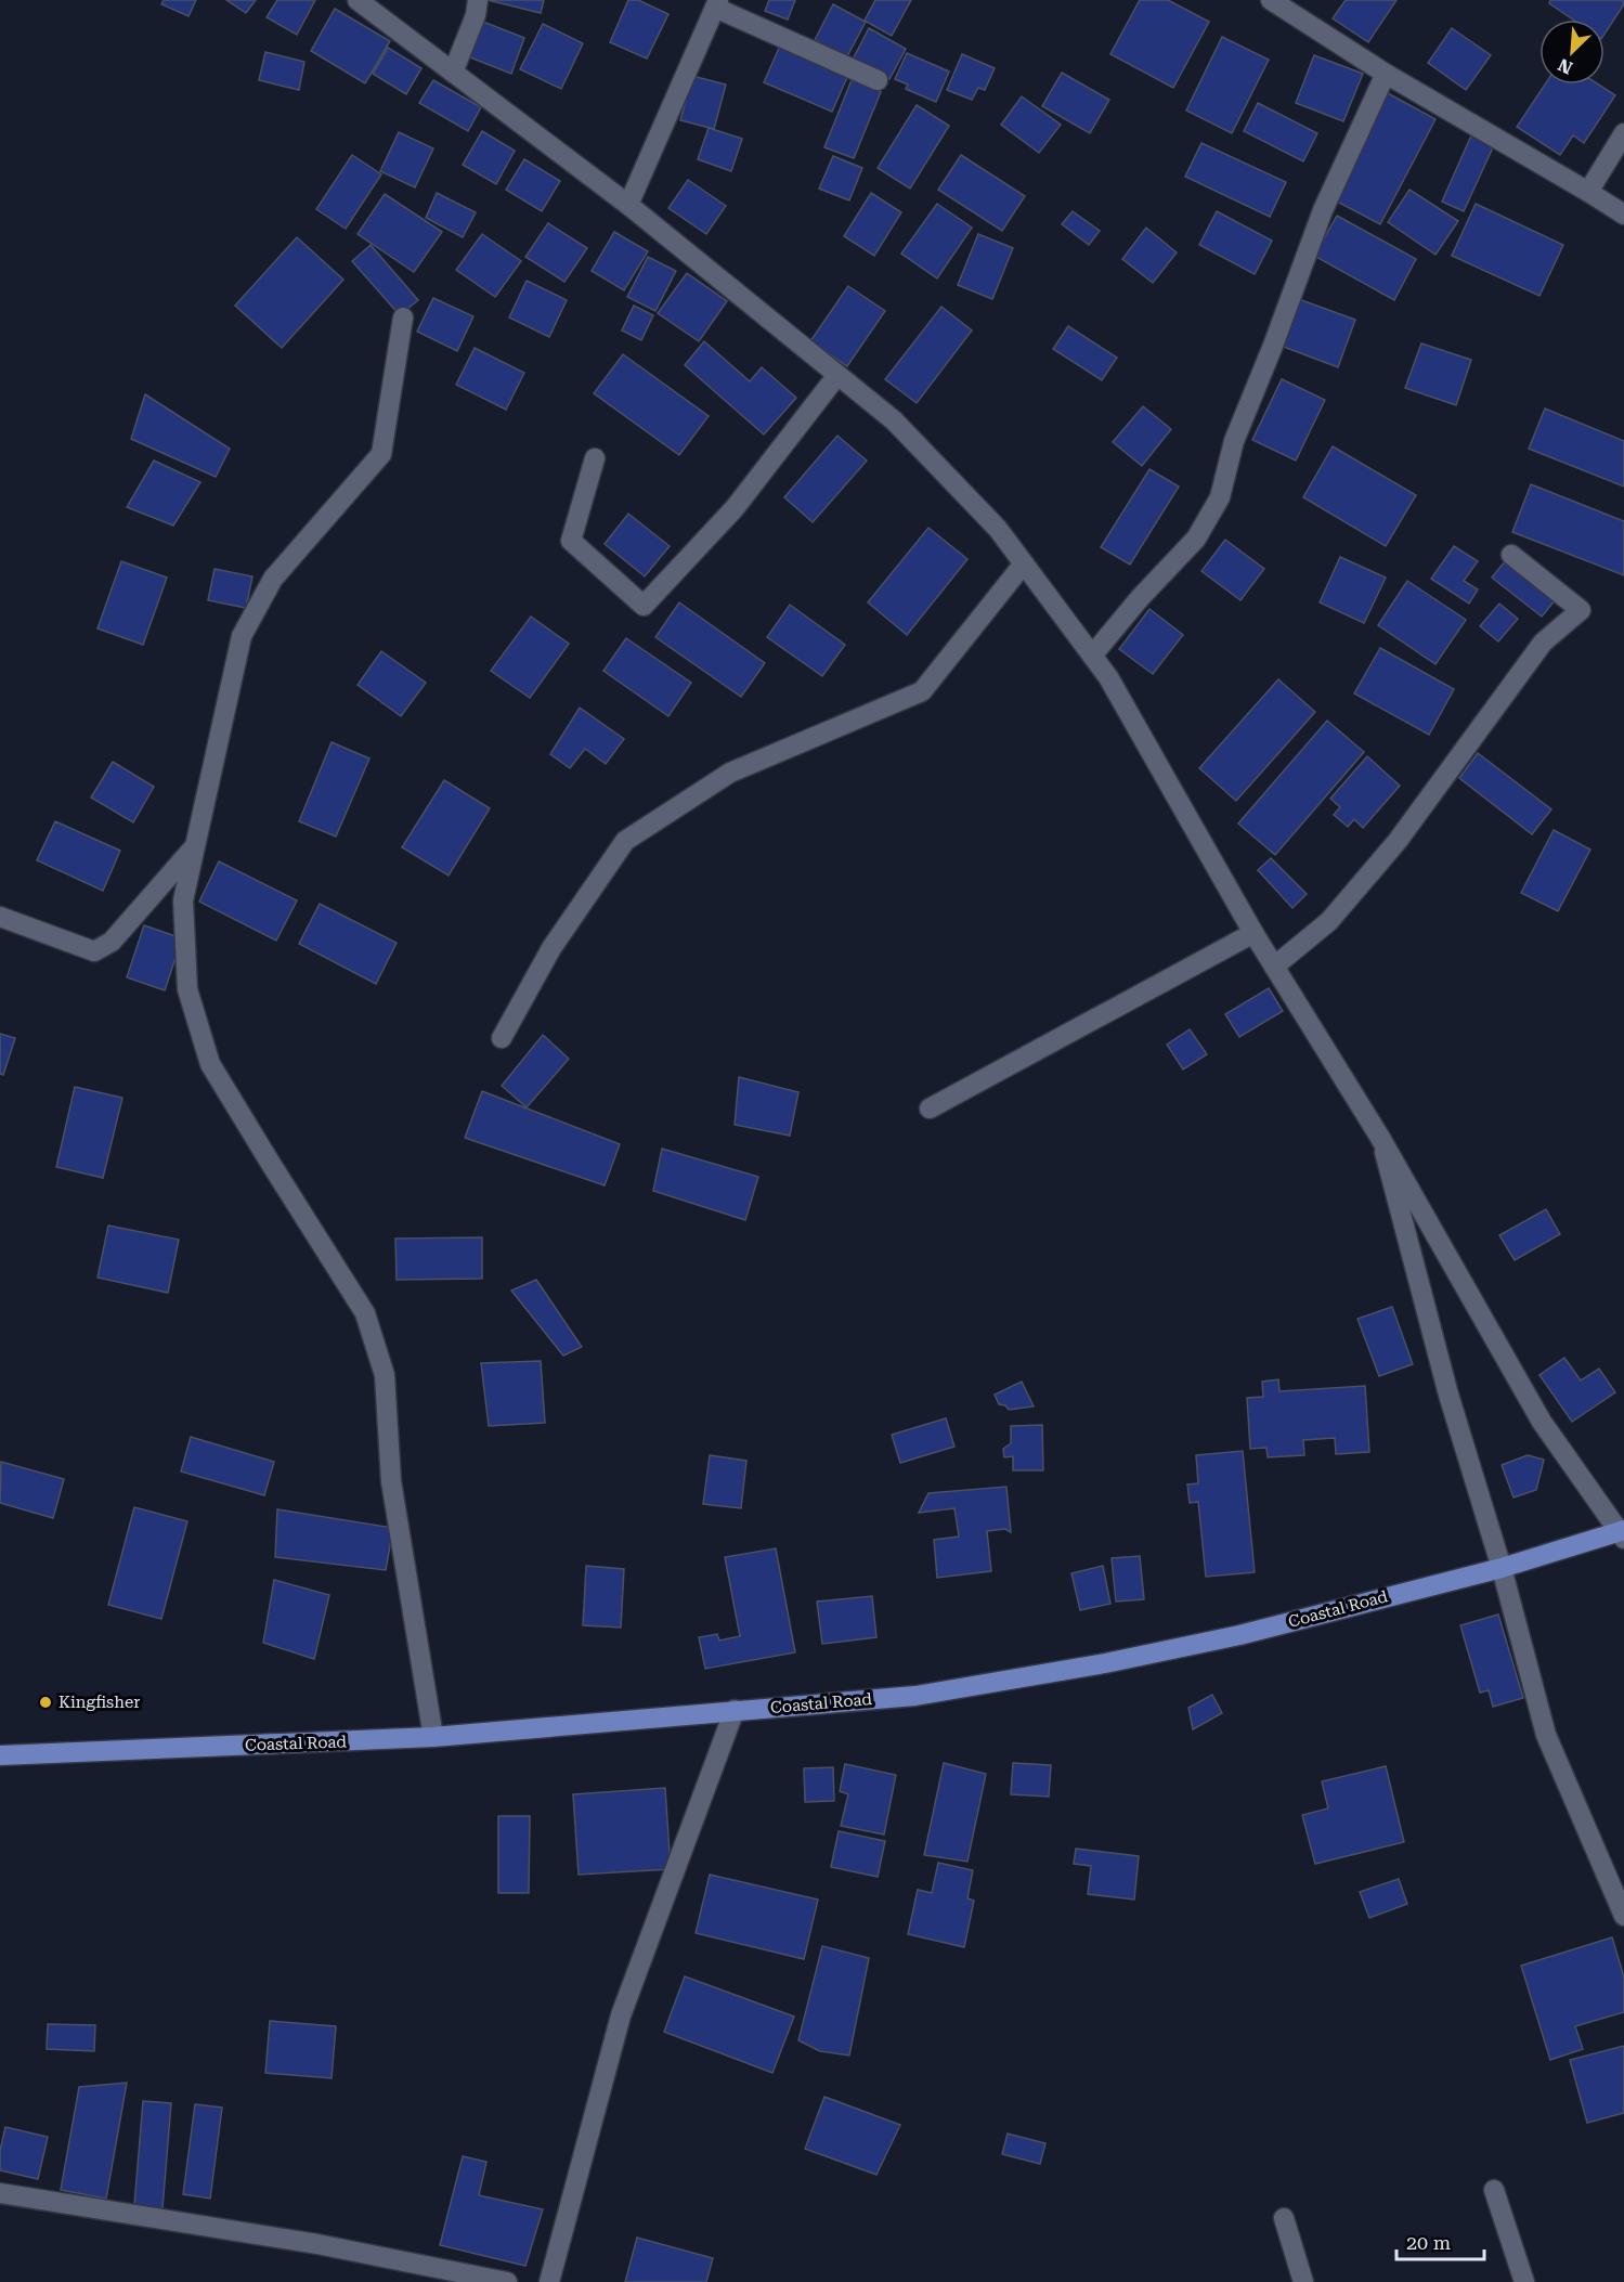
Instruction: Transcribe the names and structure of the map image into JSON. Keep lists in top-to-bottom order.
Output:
{
  "streets": {
    "main road": ["Coastal Road"]
  },
  "places": ["Kingfisher"],
  "scale_bar": "20 m",
  "north": "bottom left"
}
